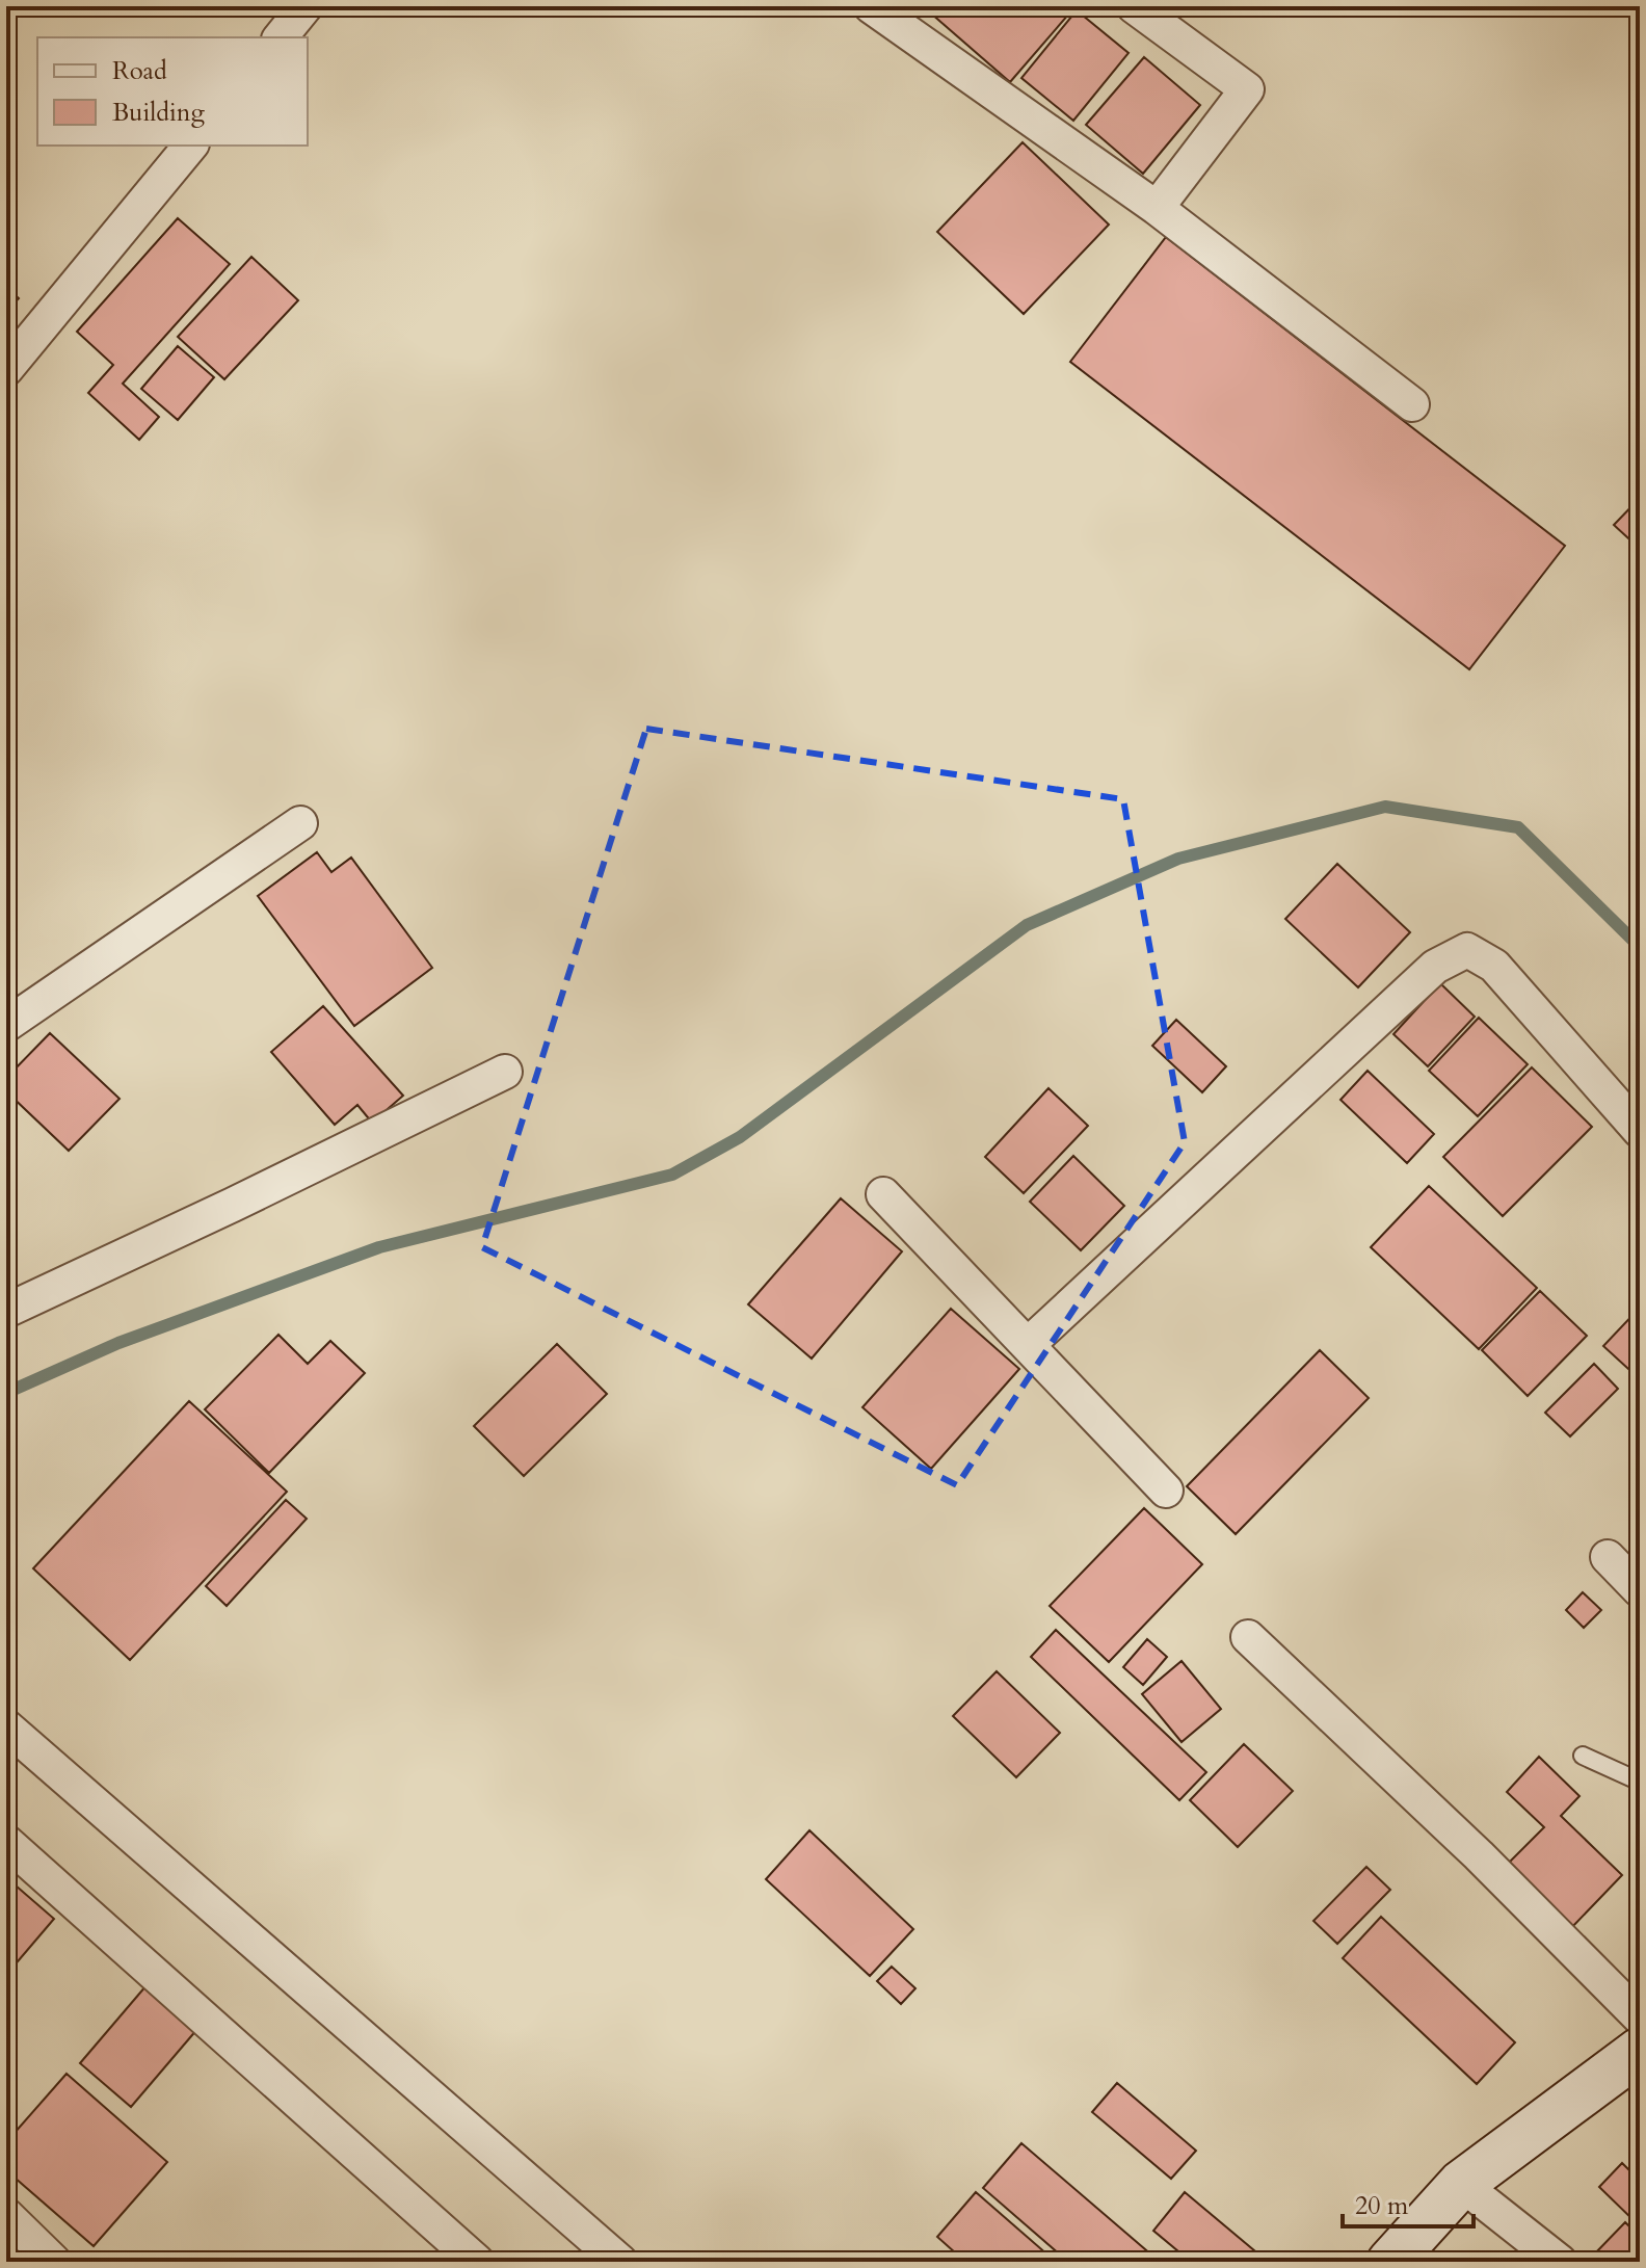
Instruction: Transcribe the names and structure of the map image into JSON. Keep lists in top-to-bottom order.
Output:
{
  "legend": ["Road", "Building"],
  "scale_bar": "20 m"
}
